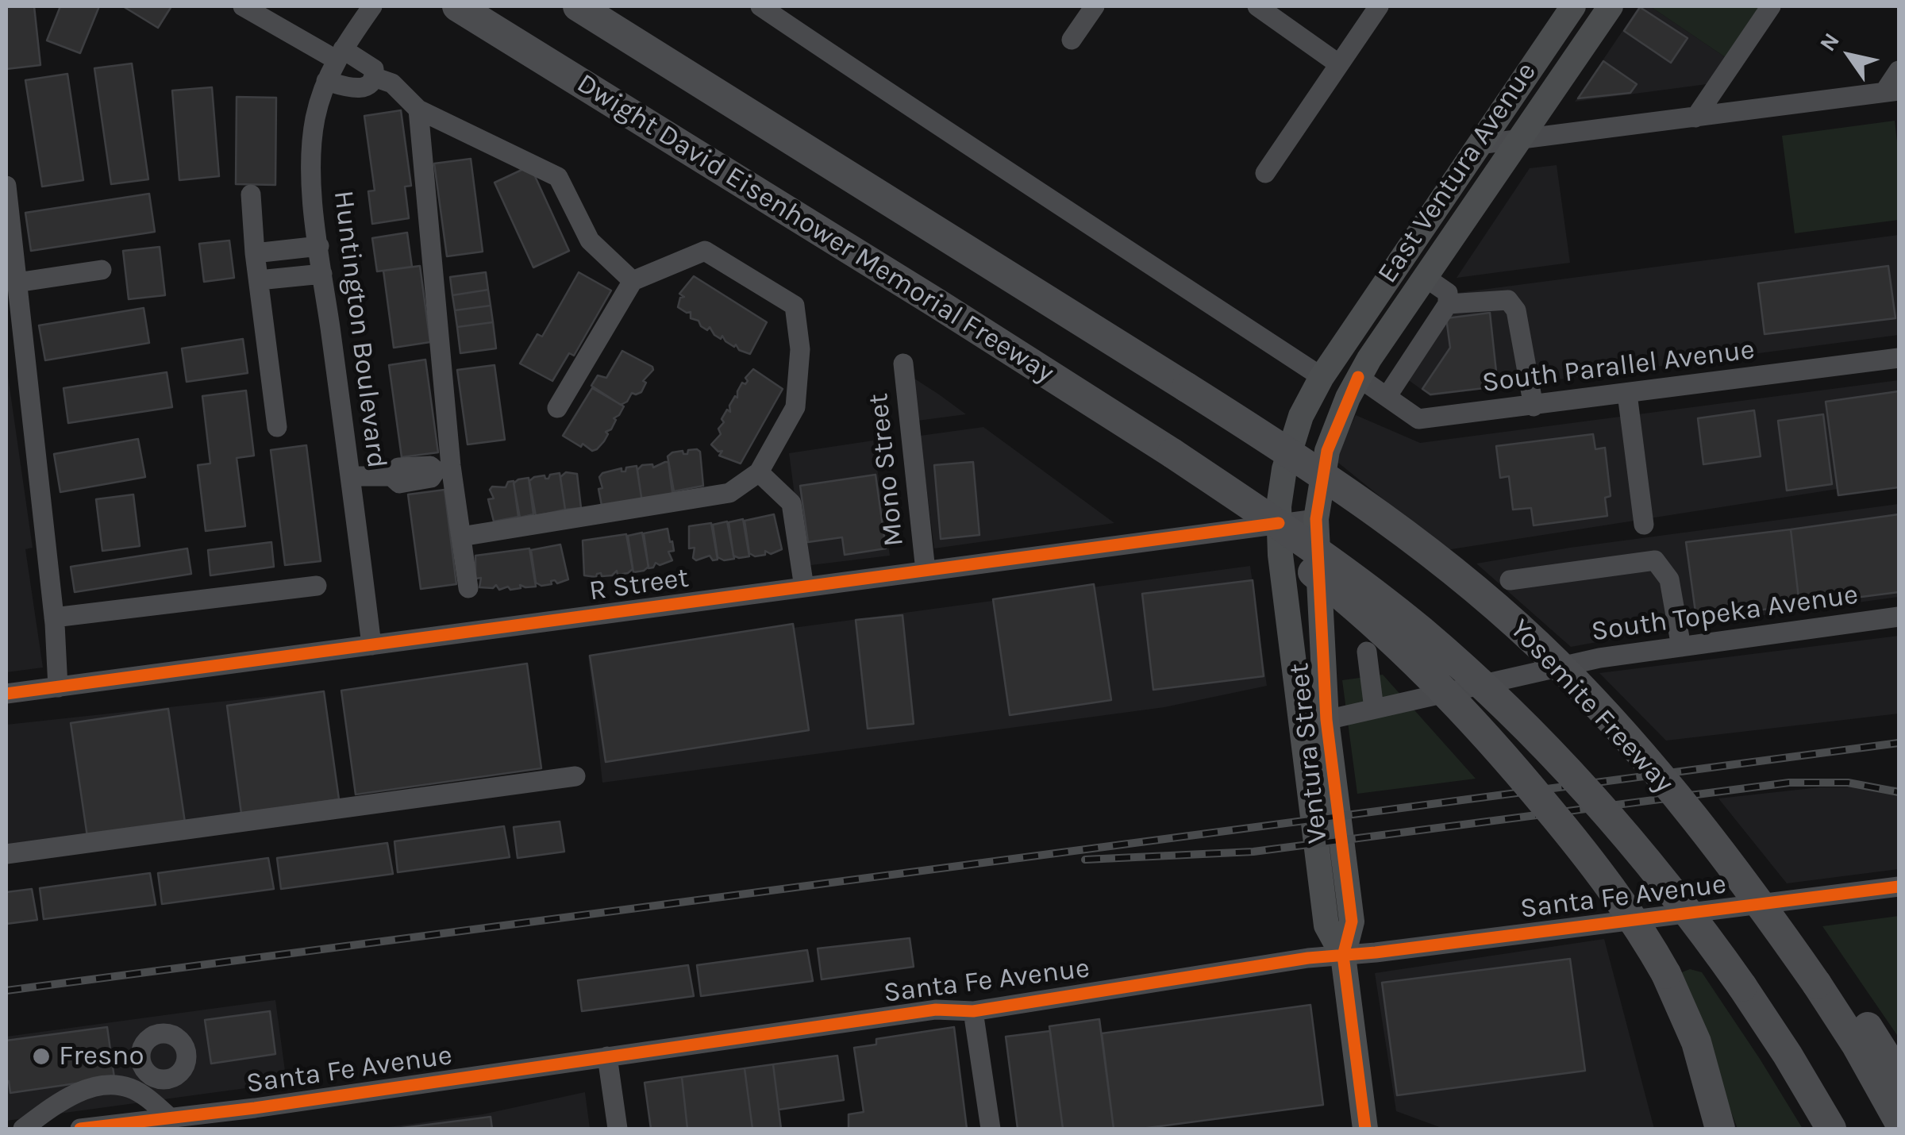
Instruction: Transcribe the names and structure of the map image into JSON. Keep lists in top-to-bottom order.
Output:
{
  "streets": {
    "highway": ["Dwight David Eisenhower Memorial Freeway", "Yosemite Freeway"],
    "main road": ["East Ventura Avenue", "Ventura Street"],
    "street": [
      "Huntington Boulevard",
      "South Parallel Avenue",
      "Mono Street",
      "R Street",
      "South Topeka Avenue",
      "Santa Fe Avenue"
    ]
  },
  "crossings": [
    ["East Ventura Avenue", "South Parallel Avenue"],
    ["East Ventura Avenue", "Ventura Street"],
    ["Huntington Boulevard", "R Street"],
    ["South Parallel Avenue", "Ventura Street"],
    ["Mono Street", "R Street"],
    ["R Street", "Ventura Street"],
    ["South Topeka Avenue", "Ventura Street"],
    ["Ventura Street", "Santa Fe Avenue"]
  ],
  "places": ["Fresno"],
  "north": "top left"
}
